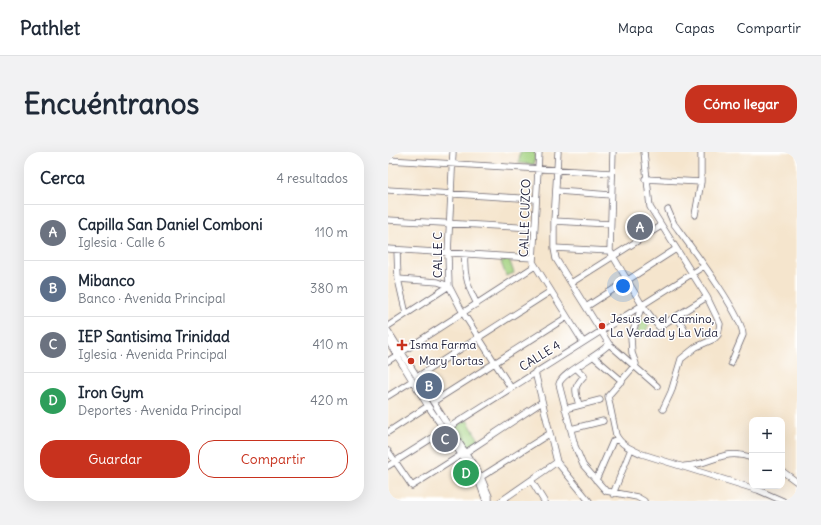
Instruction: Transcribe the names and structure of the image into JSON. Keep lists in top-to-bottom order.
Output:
{
  "streets": {
    "street": ["CALLE CUZCO", "CALLE C", "CALLE 4"]
  },
  "crossings": [
    ["CALLE CUZCO", "CALLE 4"],
    ["CALLE C", "CALLE 4"]
  ],
  "places": {
    "other": ["Jesus es el Camino, La Verdad y La Vida", "Mary Tortas"],
    "health": ["Isma Farma"]
  },
  "page": {
    "header": "Pathlet",
    "nav": ["Mapa", "Capas", "Compartir"],
    "buttons": [
      "Cómo llegar",
      ["Guardar", "Compartir"]
    ],
    "title": "Encuéntranos",
    "heading": ["Cerca", "4 resultados"],
    "list": [
      {
        "mark": "A",
        "name": "Capilla San Daniel Comboni",
        "note": "Iglesia · Calle 6",
        "value": "110 m"
      },
      {
        "mark": "B",
        "name": "Mibanco",
        "note": "Banco · Avenida Principal",
        "value": "380 m"
      },
      {
        "mark": "C",
        "name": "IEP Santisima Trinidad",
        "note": "Iglesia · Avenida Principal",
        "value": "410 m"
      },
      {
        "mark": "D",
        "name": "Iron Gym",
        "note": "Deportes · Avenida Principal",
        "value": "420 m"
      }
    ],
    "pins": [
      "A",
      "B",
      "C",
      "D"
    ],
    "map_buttons": ["+", "−"]
  }
}
